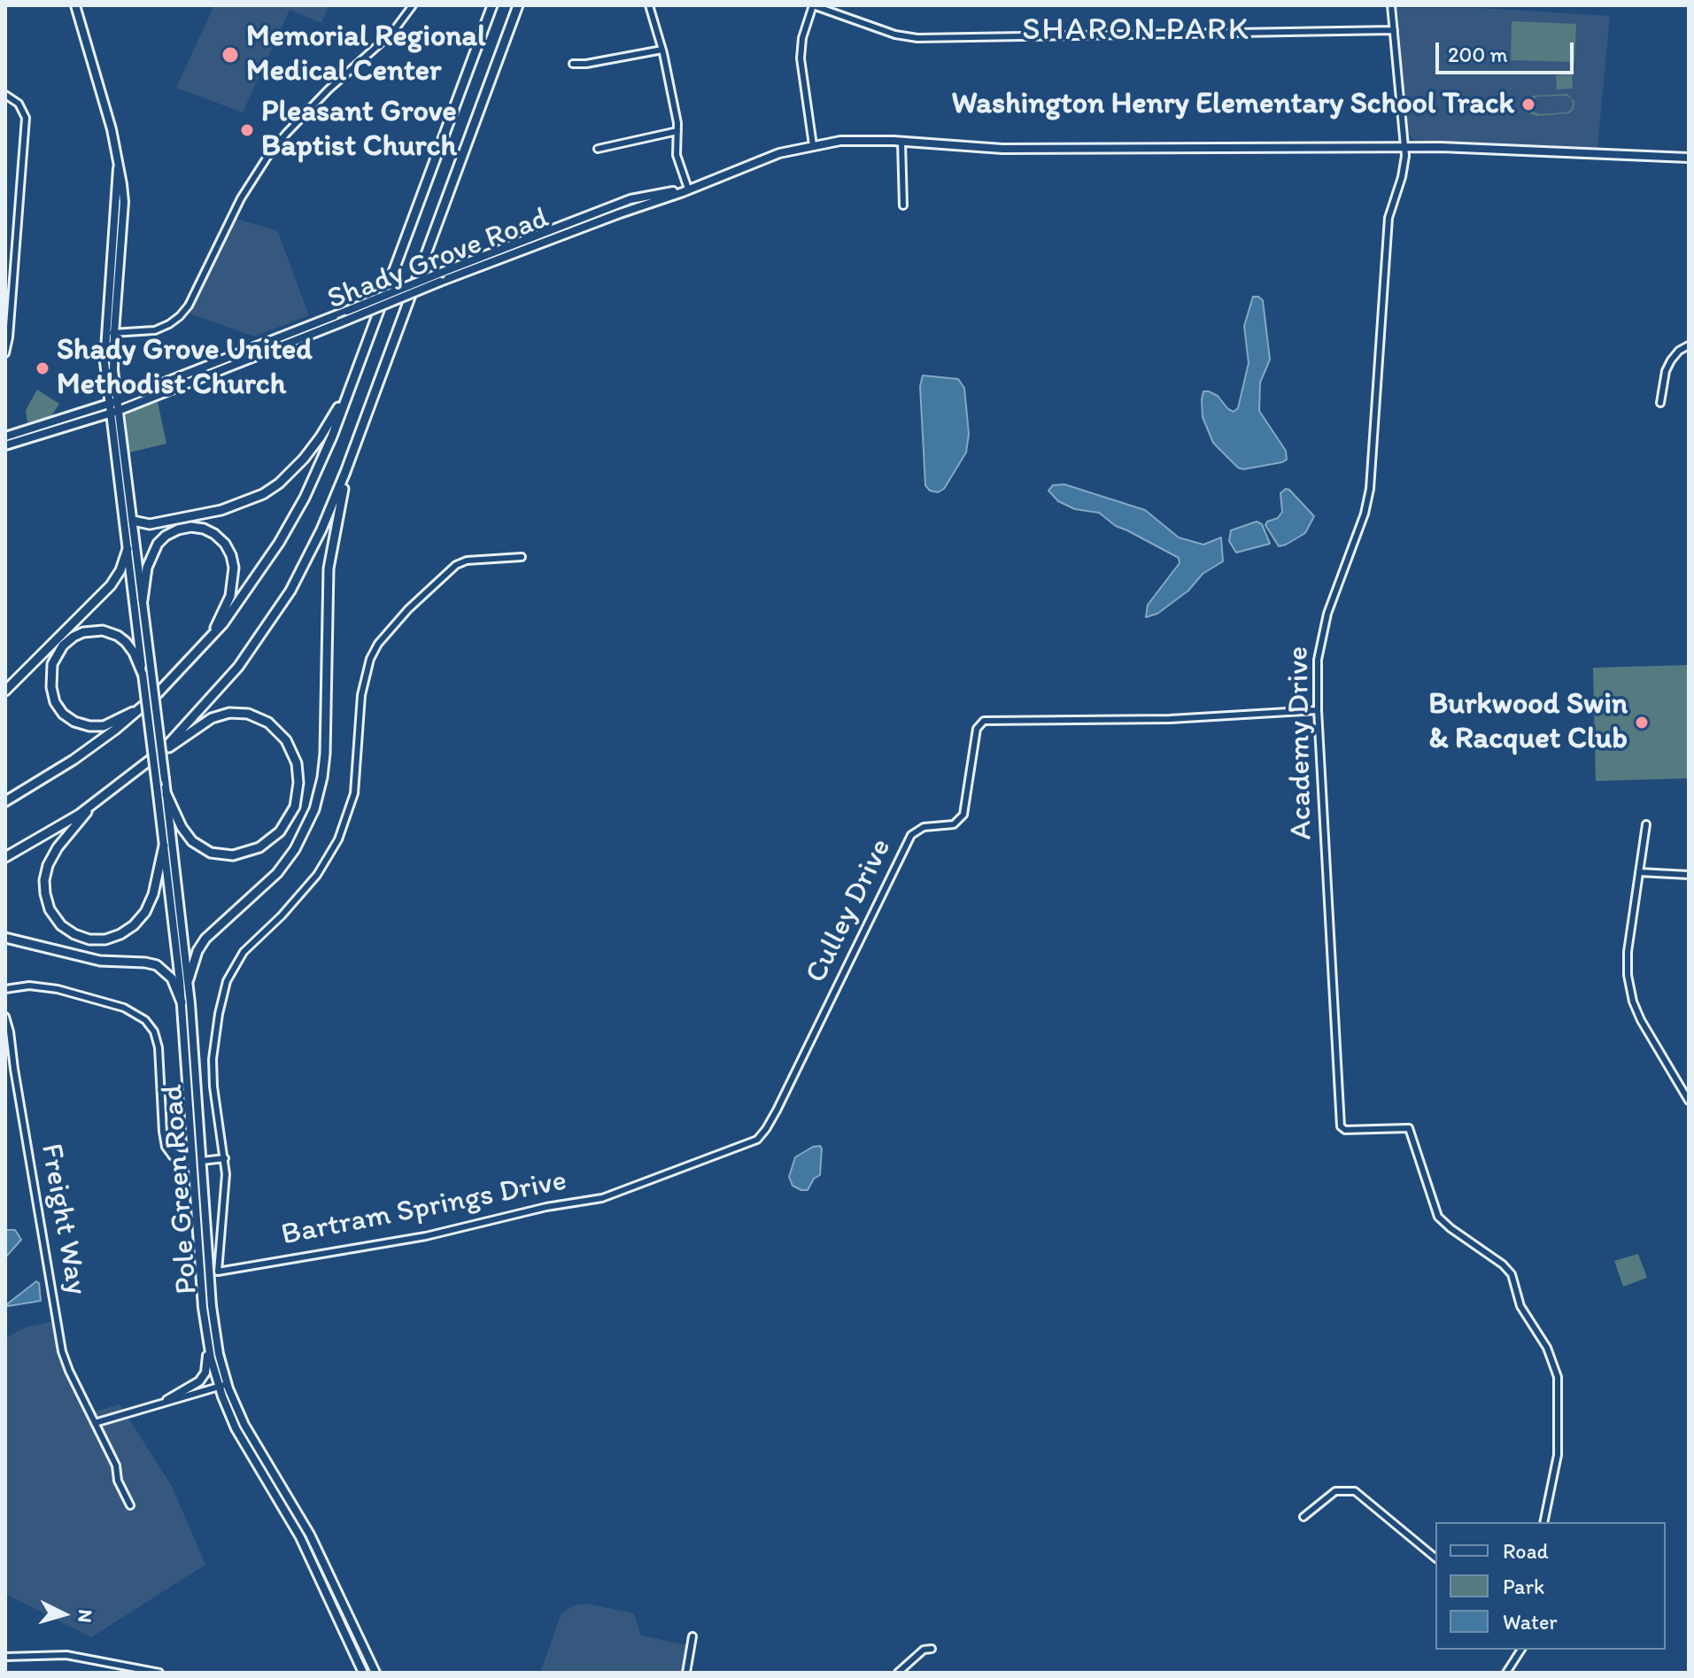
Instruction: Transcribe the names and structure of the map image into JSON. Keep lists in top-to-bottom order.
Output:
{
  "streets": {
    "main road": ["Shady Grove Road", "Pole Green Road"],
    "street": [
      "Academy Drive",
      "Culley Drive",
      "Bartram Springs Drive",
      "Freight Way"
    ]
  },
  "crossings": [
    ["Shady Grove Road", "Academy Drive"],
    ["Shady Grove Road", "Pole Green Road"],
    ["Academy Drive", "Culley Drive"],
    ["Culley Drive", "Bartram Springs Drive"]
  ],
  "districts": ["SHARON PARK"],
  "places": [
    "Memorial Regional Medical Center",
    "Washington Henry Elementary School Track",
    "Pleasant Grove Baptist Church",
    "Shady Grove United Methodist Church",
    "Burkwood Swin & Racquet Club"
  ],
  "legend": ["Road", "Park", "Water"],
  "scale_bar": "200 m",
  "north": "right"
}
